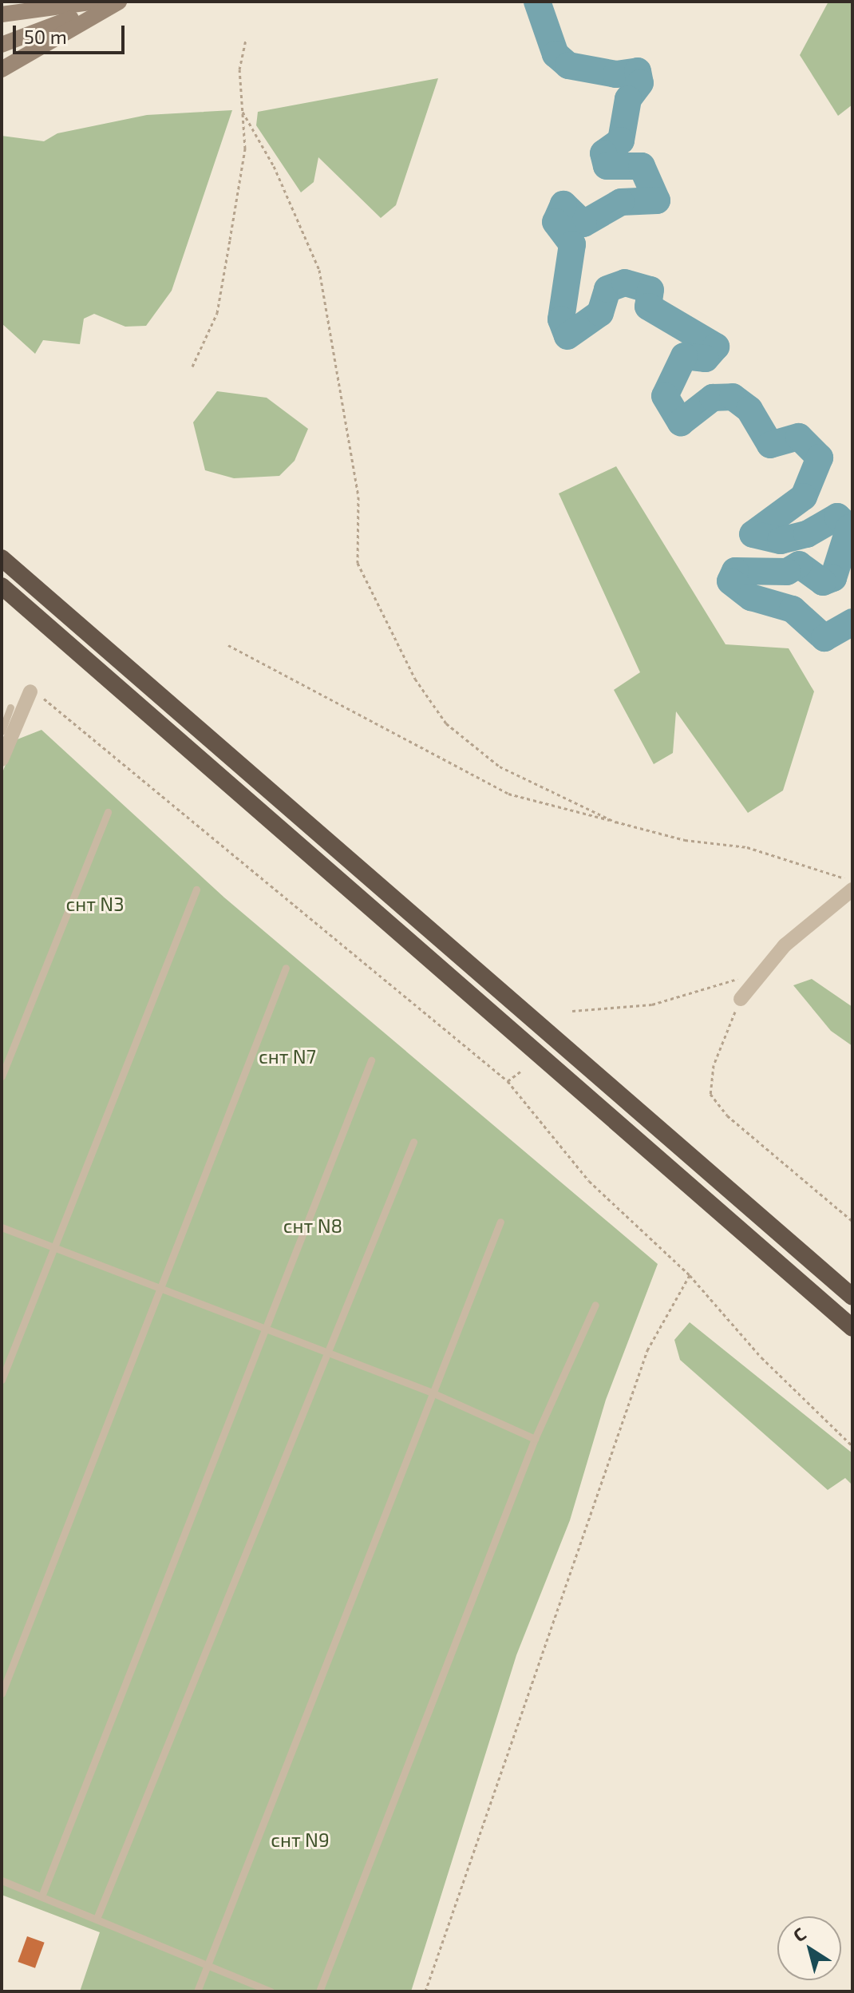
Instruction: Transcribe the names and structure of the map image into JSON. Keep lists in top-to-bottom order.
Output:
{
  "parks": [
    "снт N3",
    "снт N7",
    "снт N8",
    "снт N9"
  ],
  "scale_bar": "50 m",
  "north": "top left"
}
